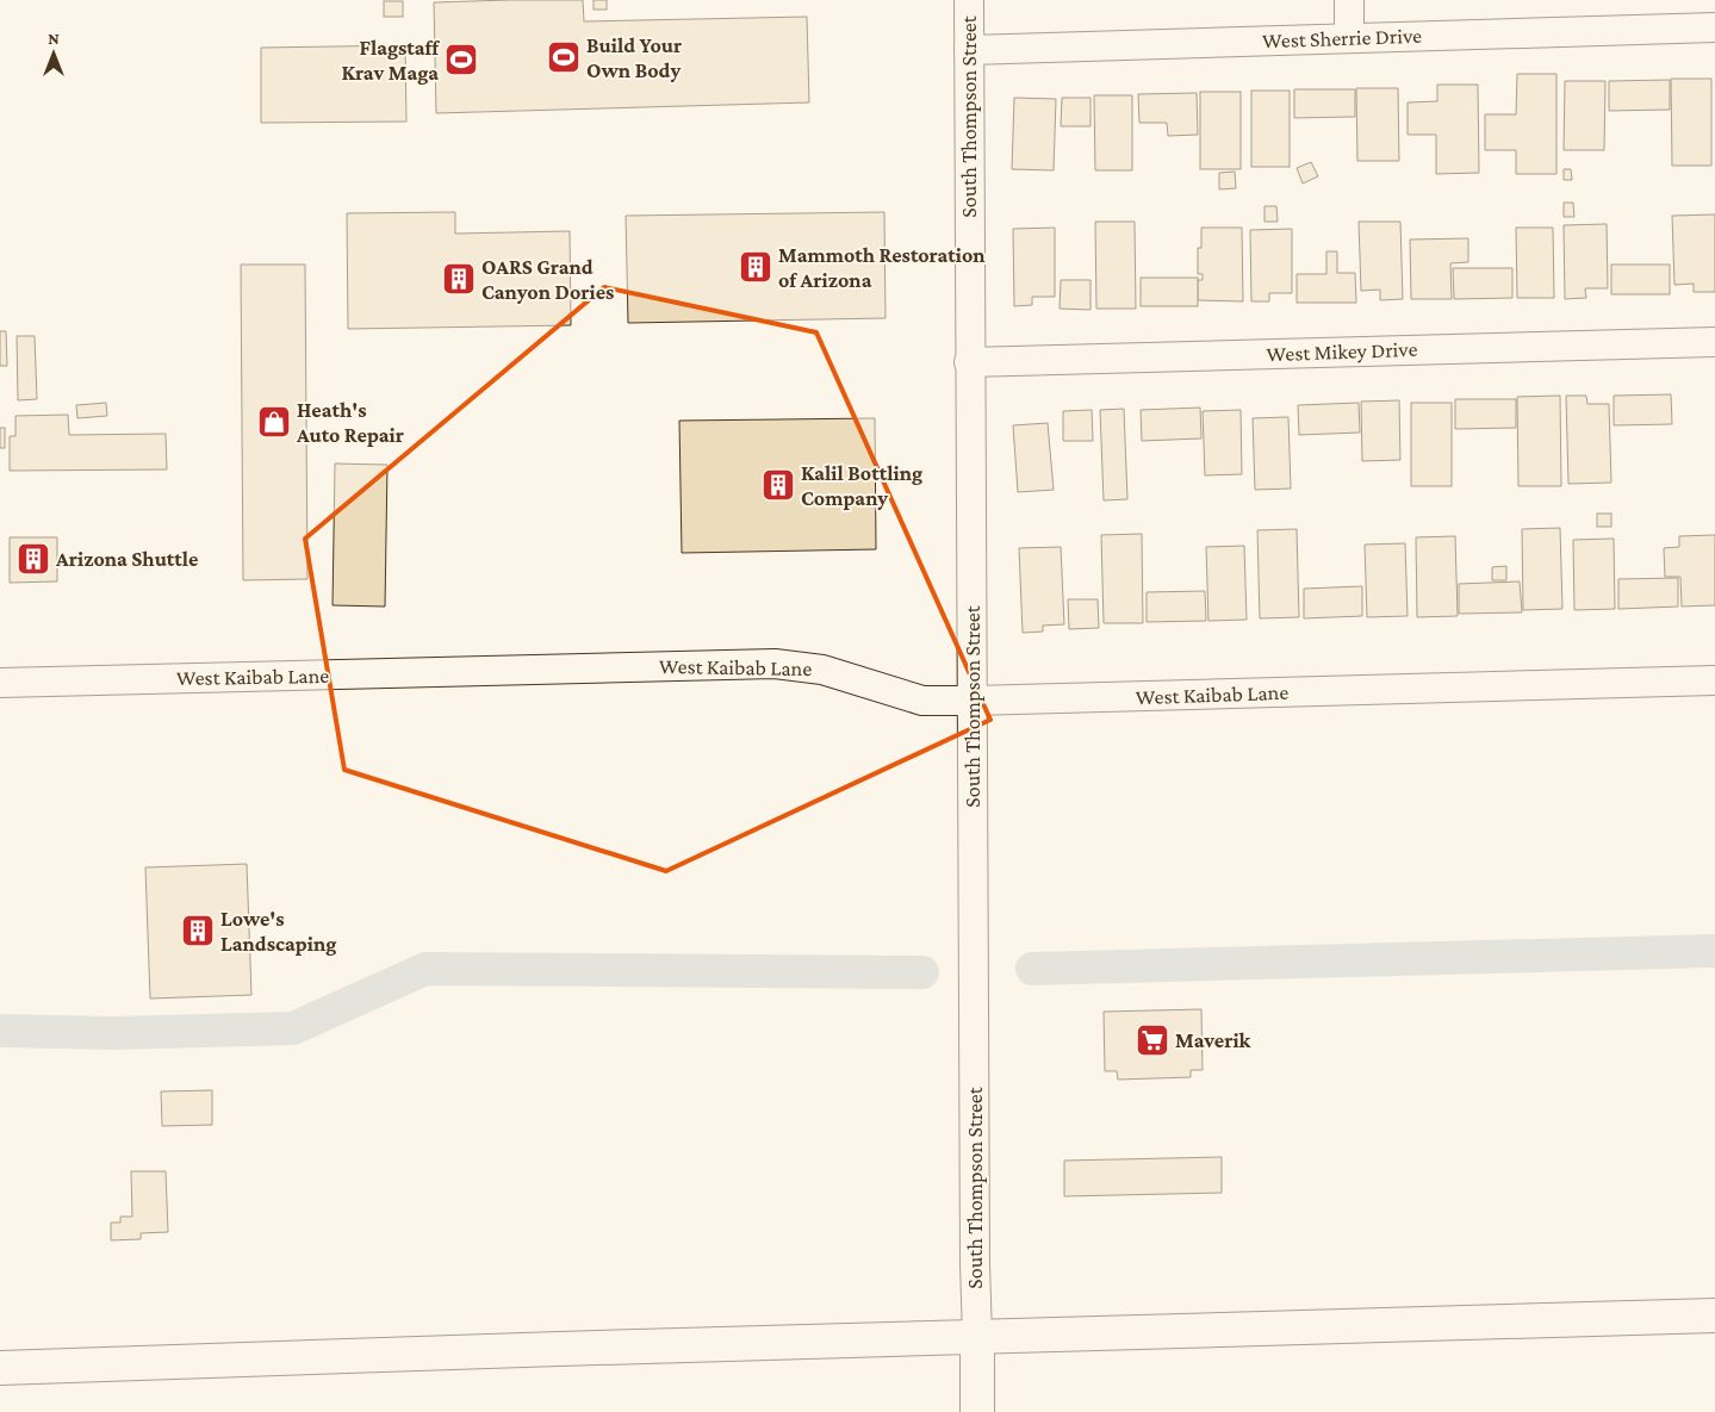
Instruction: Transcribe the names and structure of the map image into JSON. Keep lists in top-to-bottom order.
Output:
{
  "streets": {
    "main road": ["South Thompson Street"],
    "street": ["West Sherrie Drive", "West Mikey Drive", "West Kaibab Lane"]
  },
  "crossings": [
    ["West Sherrie Drive", "South Thompson Street"],
    ["South Thompson Street", "West Mikey Drive"],
    ["South Thompson Street", "West Kaibab Lane"]
  ],
  "places": {
    "sports": ["Build Your Own Body", "Flagstaff Krav Maga"],
    "building": [
      "Mammoth Restoration of Arizona",
      "OARS Grand Canyon Dories",
      "Kalil Bottling Company",
      "Arizona Shuttle",
      "Lowe's Landscaping"
    ],
    "shop": ["Heath's Auto Repair"],
    "supermarket": ["Maverik"]
  },
  "north": "top"
}
